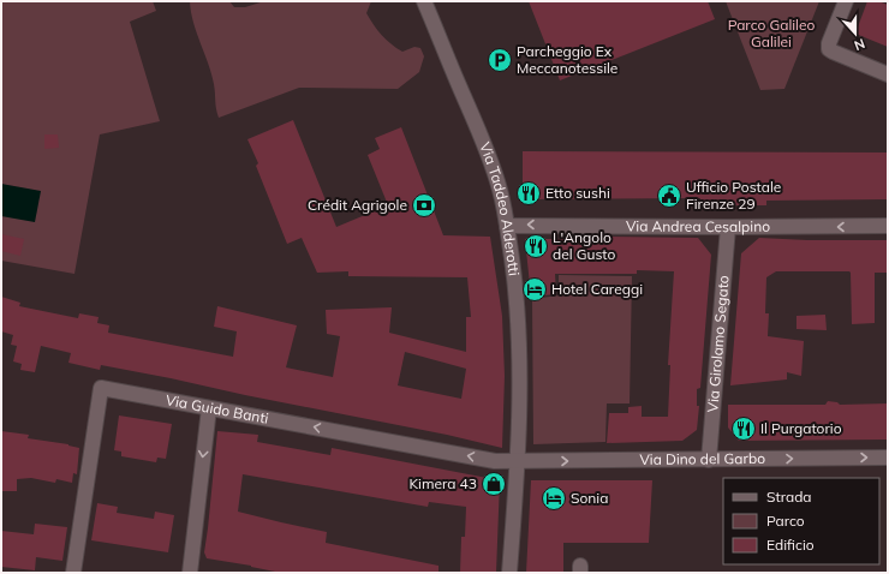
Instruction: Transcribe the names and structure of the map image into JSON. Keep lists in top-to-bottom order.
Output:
{
  "streets": {
    "street": [
      "Via Taddeo Alderotti",
      "Via Andrea Cesalpino",
      "Via Girolamo Segato",
      "Via Guido Banti",
      "Via Dino del Garbo"
    ]
  },
  "crossings": [
    ["Via Taddeo Alderotti", "Via Andrea Cesalpino"],
    ["Via Taddeo Alderotti", "Via Guido Banti"],
    ["Via Taddeo Alderotti", "Via Dino del Garbo"],
    ["Via Andrea Cesalpino", "Via Girolamo Segato"],
    ["Via Girolamo Segato", "Via Dino del Garbo"],
    ["Via Guido Banti", "Via Dino del Garbo"]
  ],
  "one_way": ["Via Andrea Cesalpino", "Via Guido Banti", "Via Dino del Garbo"],
  "parks": ["Parco Galileo Galilei"],
  "places": {
    "parking": ["Parcheggio Ex Meccanotessile"],
    "restaurant": ["Etto sushi", "L'Angolo del Gusto", "Il Purgatorio"],
    "public building": ["Ufficio Postale Firenze 29"],
    "bank": ["Crédit Agrigole"],
    "hotel": ["Hotel Careggi", "Sonia"],
    "shop": ["Kimera 43"]
  },
  "legend": ["Strada", "Parco", "Edificio"],
  "north": "bottom"
}
